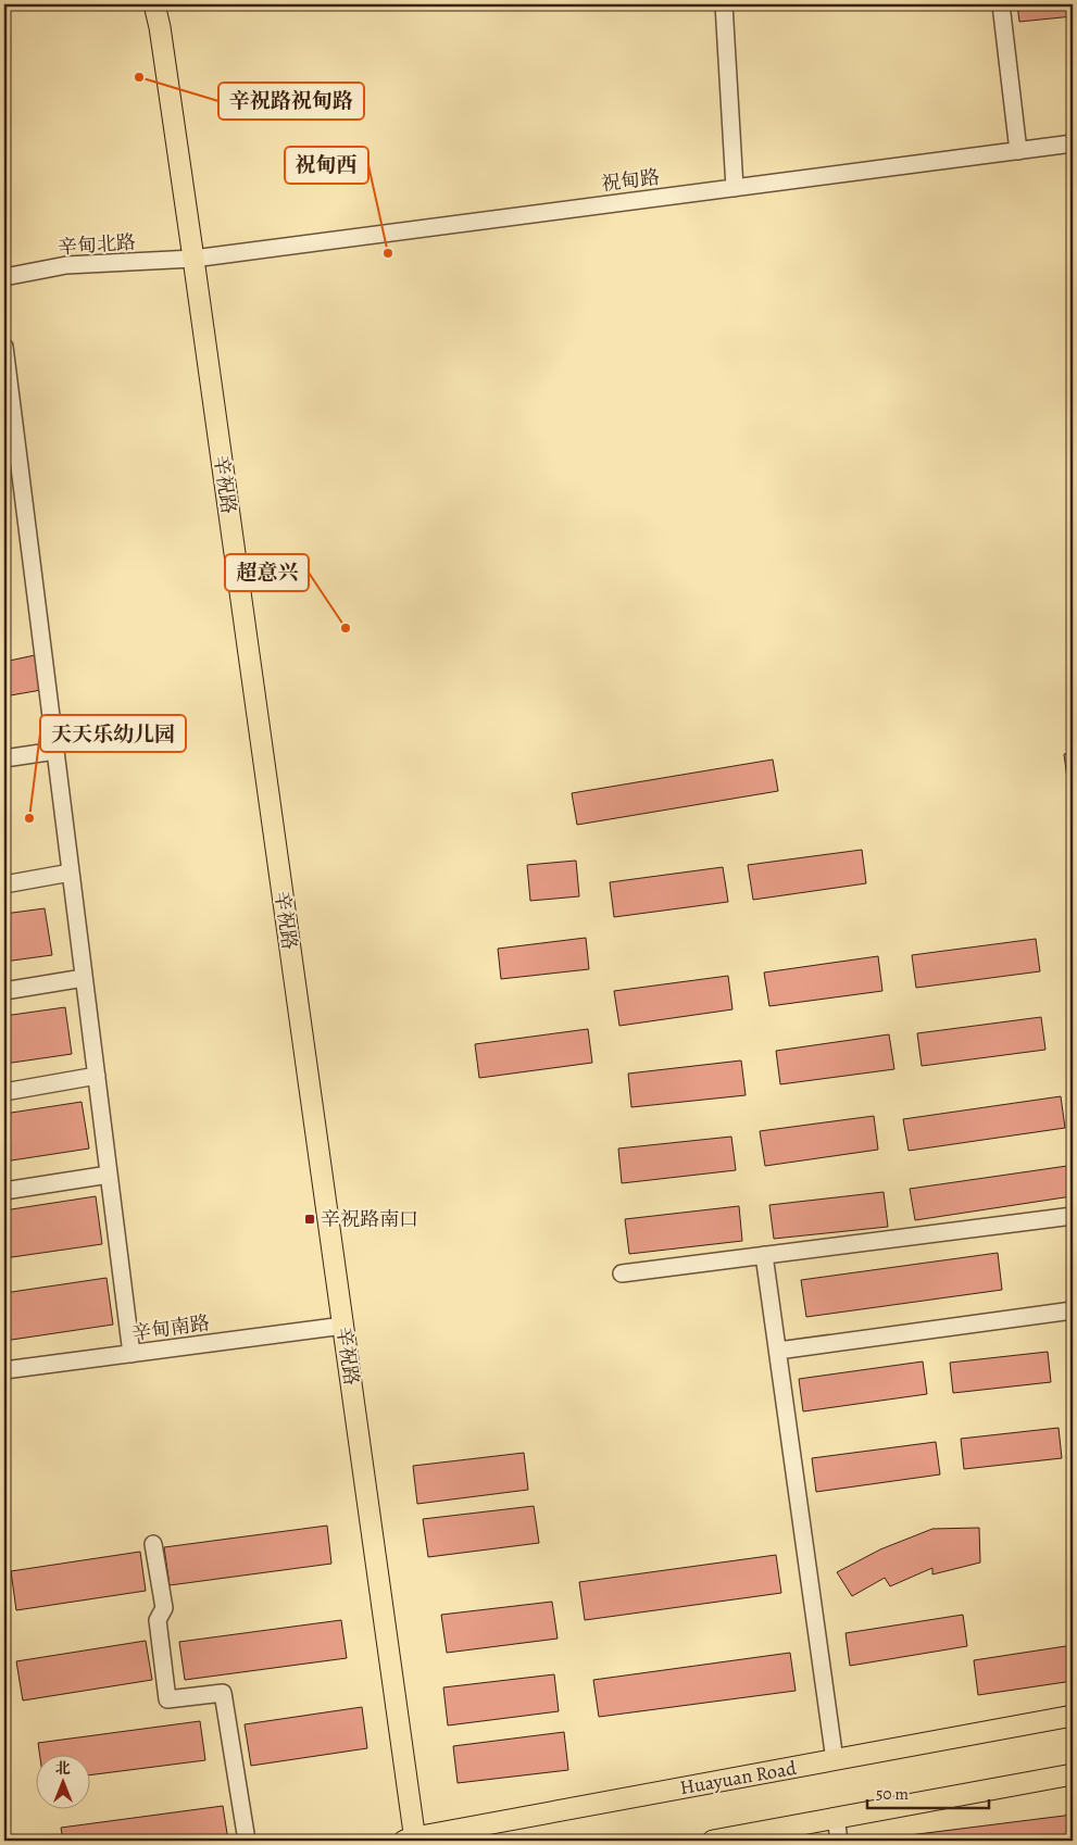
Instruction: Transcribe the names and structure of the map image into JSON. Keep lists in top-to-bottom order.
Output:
{
  "streets": {
    "main road": ["辛祝路", "Huayuan Road"],
    "street": ["祝甸路", "辛甸北路", "辛甸南路"]
  },
  "crossings": [
    ["祝甸路", "辛甸北路"],
    ["祝甸路", "辛祝路"],
    ["辛甸北路", "辛祝路"],
    ["辛祝路", "辛甸南路"],
    ["辛祝路", "Huayuan Road"]
  ],
  "places": {
    "other": [
      "辛祝路祝甸路",
      "祝甸西",
      "超意兴",
      "天天乐幼儿园"
    ],
    "transit": ["辛祝路南口"]
  },
  "scale_bar": "50 m",
  "north": "top"
}
